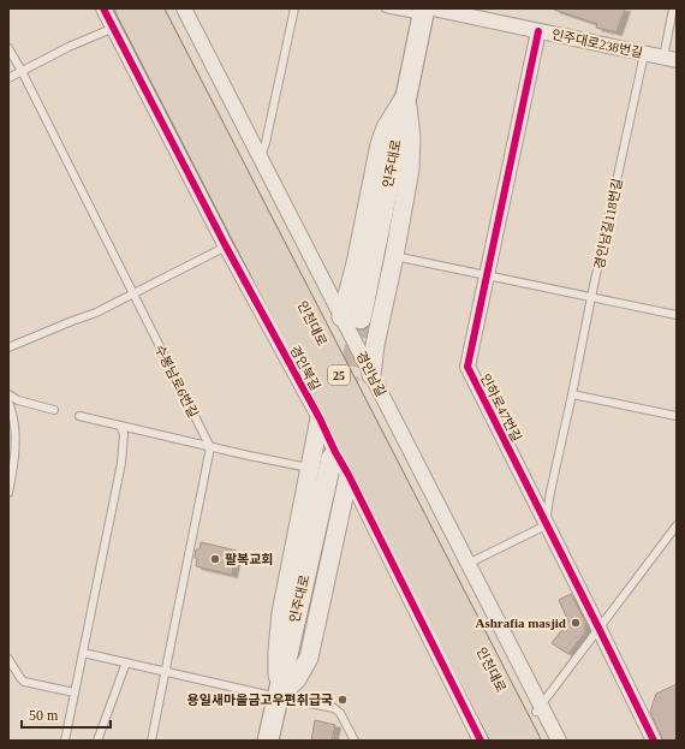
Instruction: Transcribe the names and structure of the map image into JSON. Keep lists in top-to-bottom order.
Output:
{
  "streets": {
    "highway": ["인천대로", "25"],
    "main road": ["인주대로"],
    "street": [
      "인주대로238번길",
      "경인북길",
      "경인남길",
      "인하로47번길"
    ],
    "lane": ["경인남길118번길", "수봉남로6번길"]
  },
  "crossings": [
    ["인주대로238번길", "인주대로"],
    ["인주대로238번길", "경인남길118번길"],
    ["인주대로238번길", "인하로47번길"],
    ["인주대로", "경인남길"],
    ["경인남길118번길", "인하로47번길"],
    ["인천대로", "경인북길"]
  ],
  "places": ["팔복교회", "Ashrafia masjid", "용일새마을금고우편취급국"],
  "scale_bar": "50 m"
}
